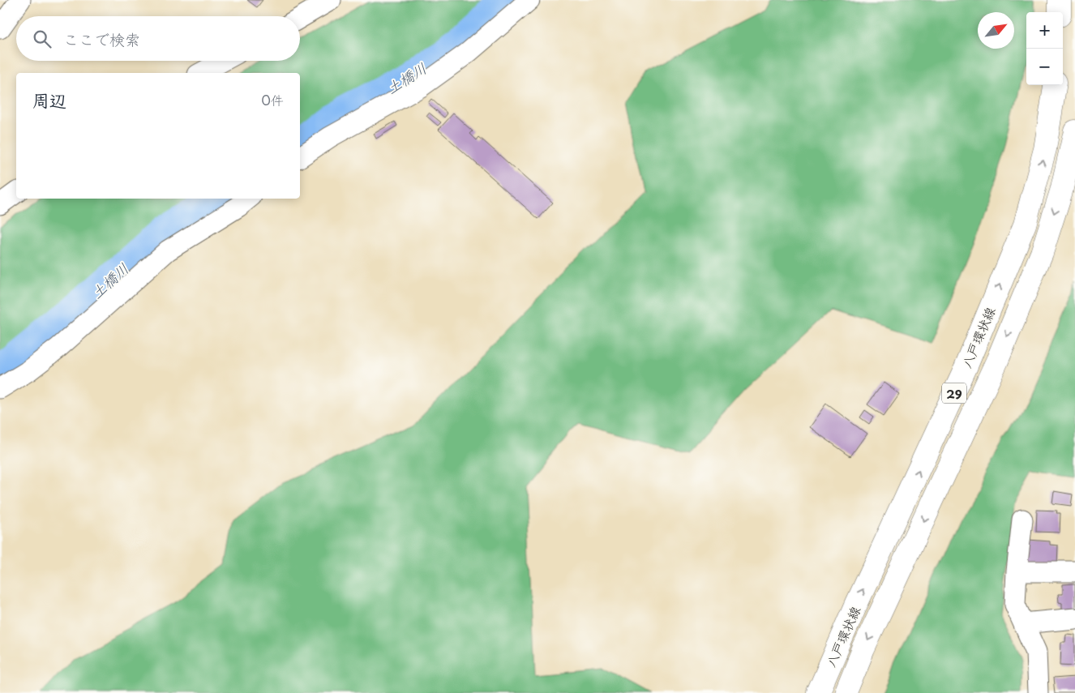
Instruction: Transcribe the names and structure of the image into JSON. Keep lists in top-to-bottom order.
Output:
{
  "streets": {
    "main road": ["八戸環状線", "29"]
  },
  "water": ["土橋川"],
  "north": "top right",
  "page": {
    "map_buttons": ["+", "−"],
    "search": "ここで検索",
    "heading": ["周辺", "0件"]
  }
}
